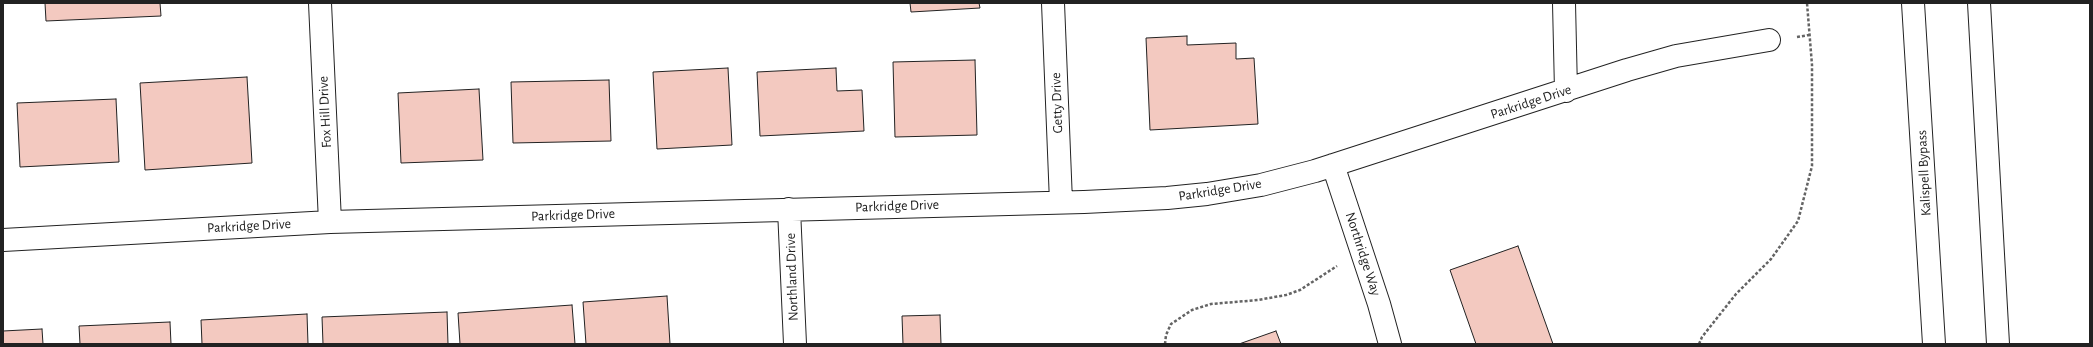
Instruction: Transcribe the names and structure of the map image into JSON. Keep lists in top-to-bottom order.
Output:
{
  "streets": {
    "main road": [
      "Parkridge Drive",
      "Getty Drive",
      "Fox Hill Drive",
      "Kalispell Bypass",
      "Northridge Way",
      "Northland Drive"
    ]
  },
  "crossings": [
    ["Parkridge Drive", "Getty Drive"],
    ["Parkridge Drive", "Fox Hill Drive"],
    ["Parkridge Drive", "Northridge Way"],
    ["Parkridge Drive", "Northland Drive"]
  ]
}
